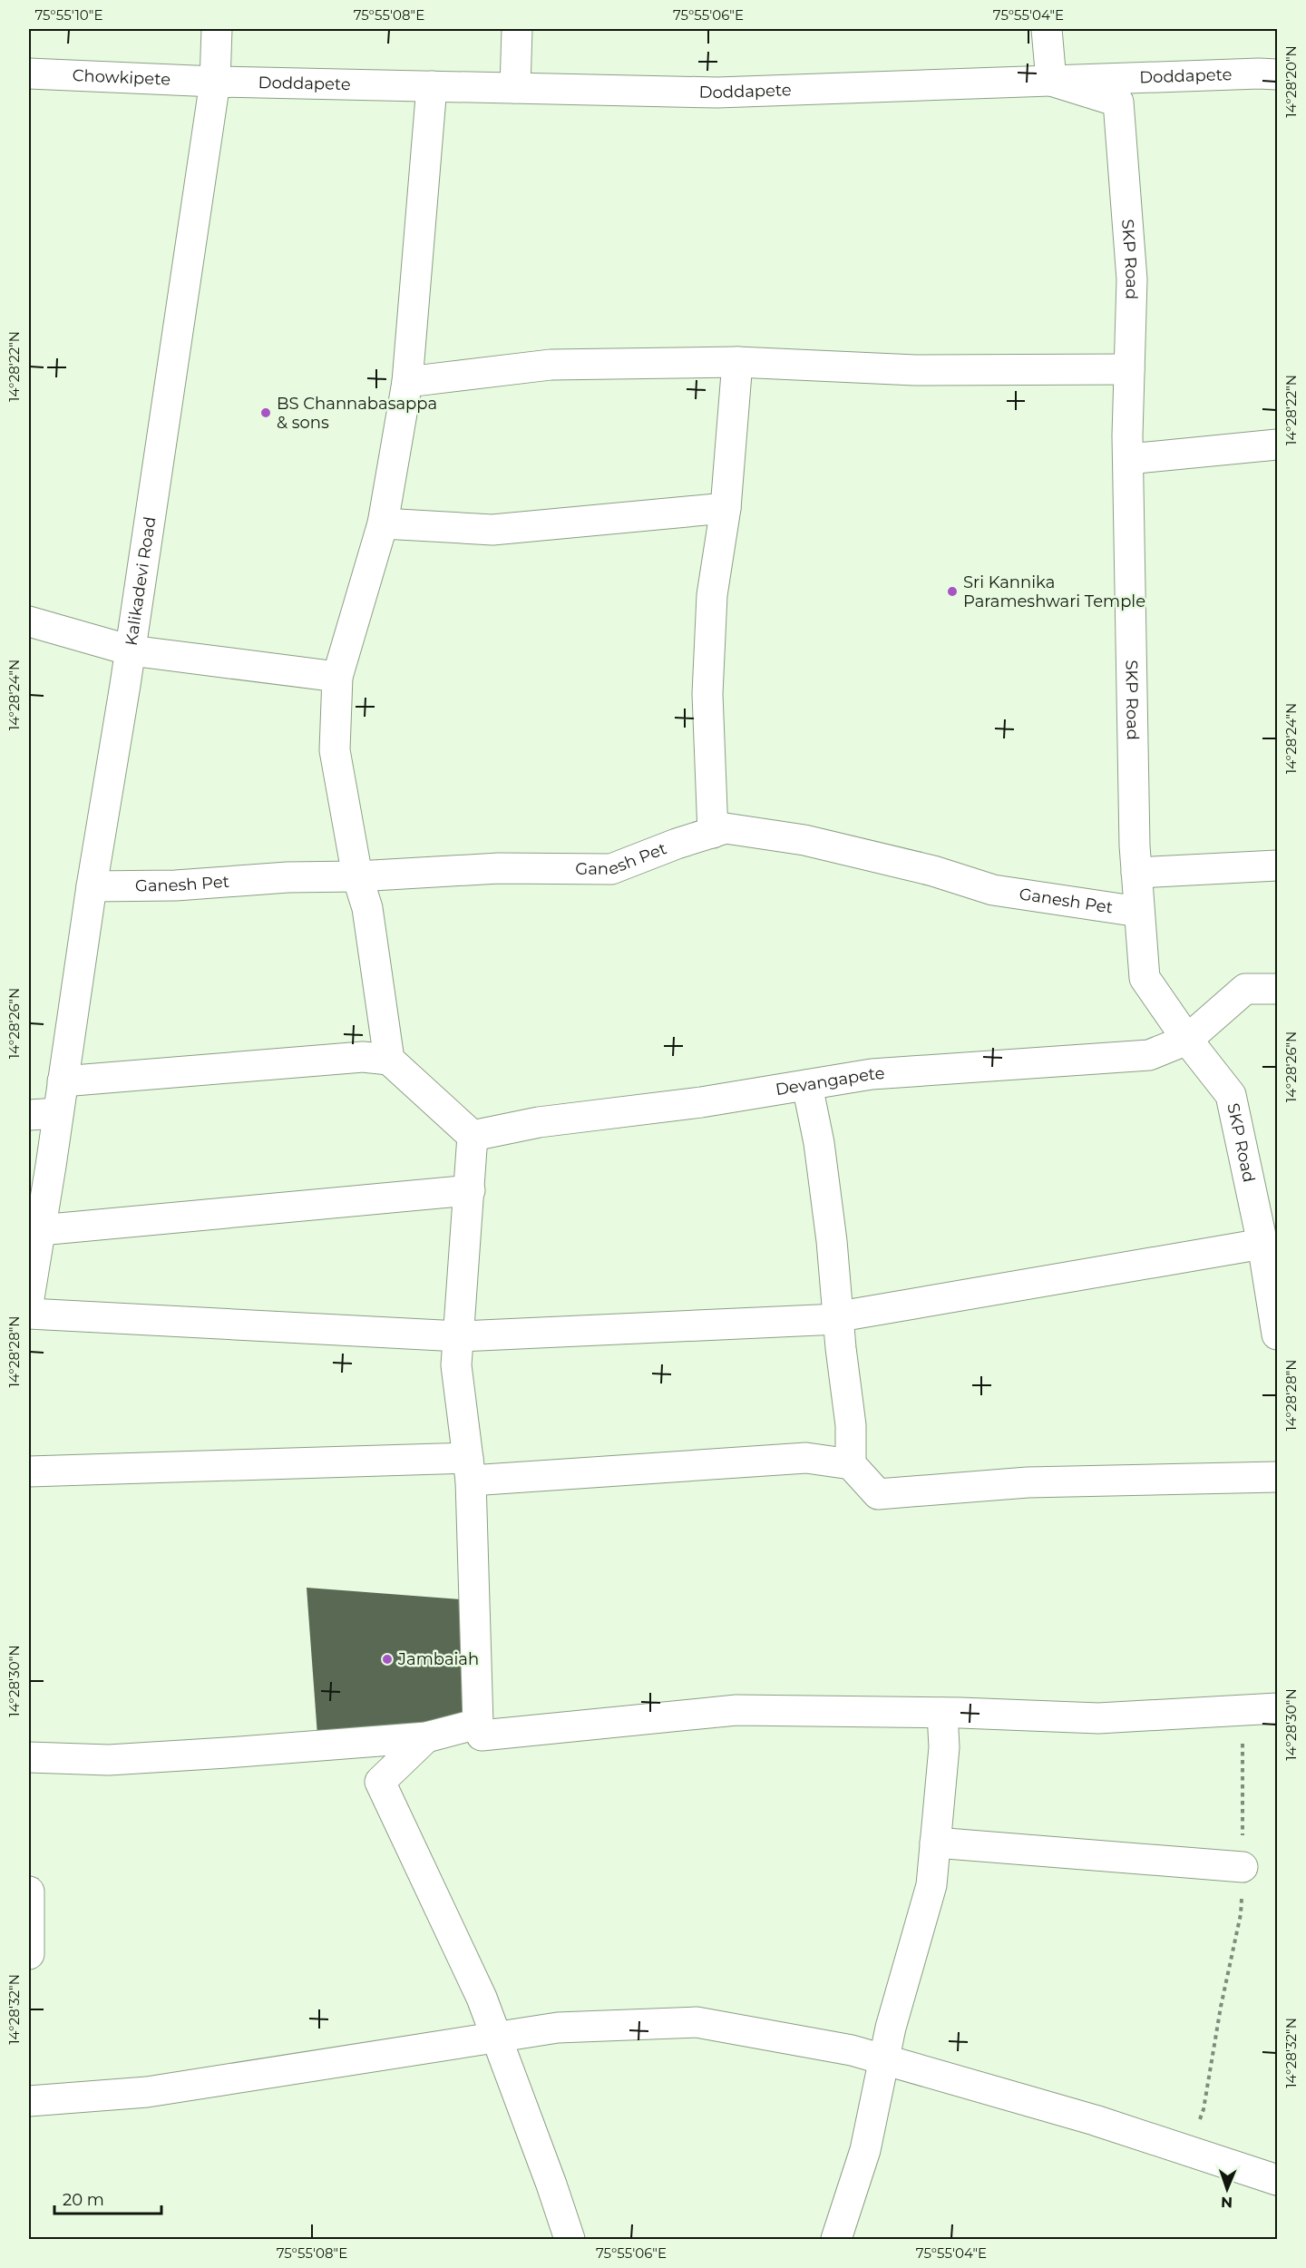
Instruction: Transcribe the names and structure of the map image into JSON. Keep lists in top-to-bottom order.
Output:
{
  "streets": {
    "street": [
      "Doddapete",
      "Chowkipete",
      "SKP Road",
      "Kalikadevi Road",
      "Ganesh Pet",
      "Devangapete"
    ]
  },
  "crossings": [
    ["Doddapete", "Chowkipete"],
    ["Doddapete", "SKP Road"],
    ["Doddapete", "Kalikadevi Road"],
    ["Chowkipete", "Kalikadevi Road"],
    ["SKP Road", "Ganesh Pet"],
    ["SKP Road", "Devangapete"],
    ["Kalikadevi Road", "Ganesh Pet"]
  ],
  "places": ["BS Channabasappa & sons", "Sri Kannika Parameshwari Temple", "Jambaiah"],
  "scale_bar": "20 m",
  "north": "bottom",
  "coordinates": [
    "75°55'10\"E",
    "75°55'08\"E",
    "75°55'06\"E",
    "75°55'04\"E",
    "14°28'20\"N",
    "14°28'22\"N",
    "14°28'24\"N",
    "14°28'26\"N",
    "14°28'28\"N",
    "14°28'30\"N",
    "14°28'32\"N"
  ]
}
